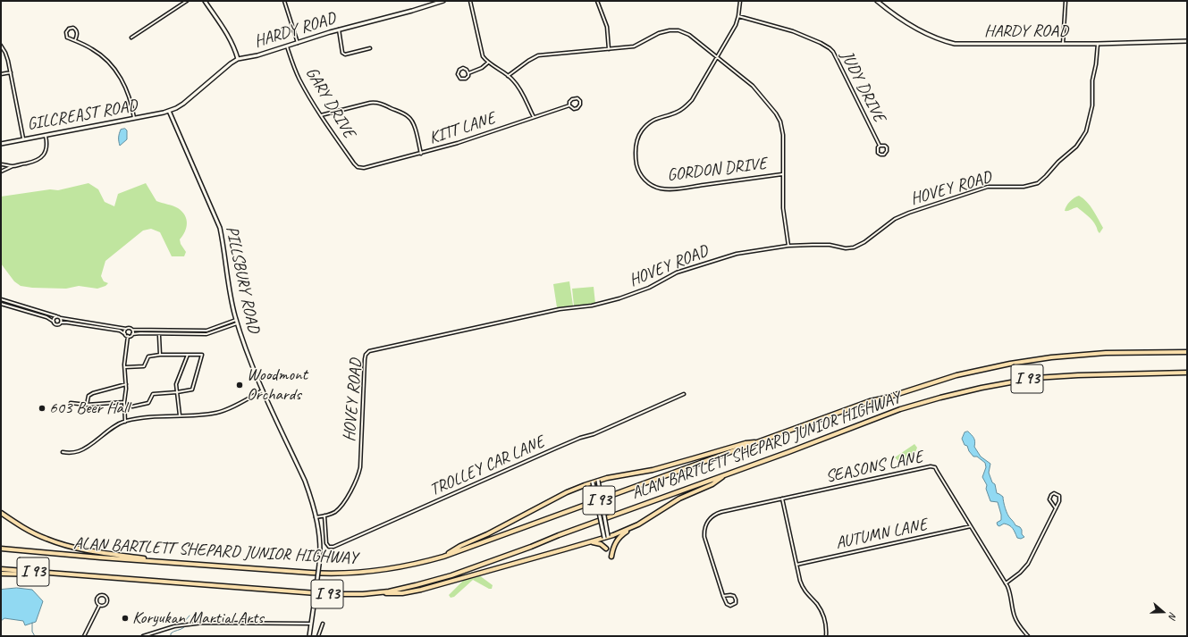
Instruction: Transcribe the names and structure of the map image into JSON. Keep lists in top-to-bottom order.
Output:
{
  "streets": {
    "highway": ["I 93", "ALAN BARTLETT SHEPARD JUNIOR HIGHWAY"],
    "street": [
      "HARDY ROAD",
      "JUDY DRIVE",
      "GARY DRIVE",
      "GILCREAST ROAD",
      "KITT LANE",
      "GORDON DRIVE",
      "HOVEY ROAD",
      "PILLSBURY ROAD",
      "TROLLEY CAR LANE",
      "SEASONS LANE",
      "AUTUMN LANE"
    ]
  },
  "crossings": [
    ["HARDY ROAD", "GARY DRIVE"],
    ["HARDY ROAD", "HOVEY ROAD"],
    ["JUDY DRIVE", "GORDON DRIVE"],
    ["GARY DRIVE", "KITT LANE"],
    ["GILCREAST ROAD", "PILLSBURY ROAD"],
    ["HOVEY ROAD", "PILLSBURY ROAD"],
    ["HOVEY ROAD", "TROLLEY CAR LANE"],
    ["SEASONS LANE", "AUTUMN LANE"]
  ],
  "places": ["Woodmont Orchards", "603 Beer Hall", "Koryukan Martial Arts"],
  "north": "right"
}
